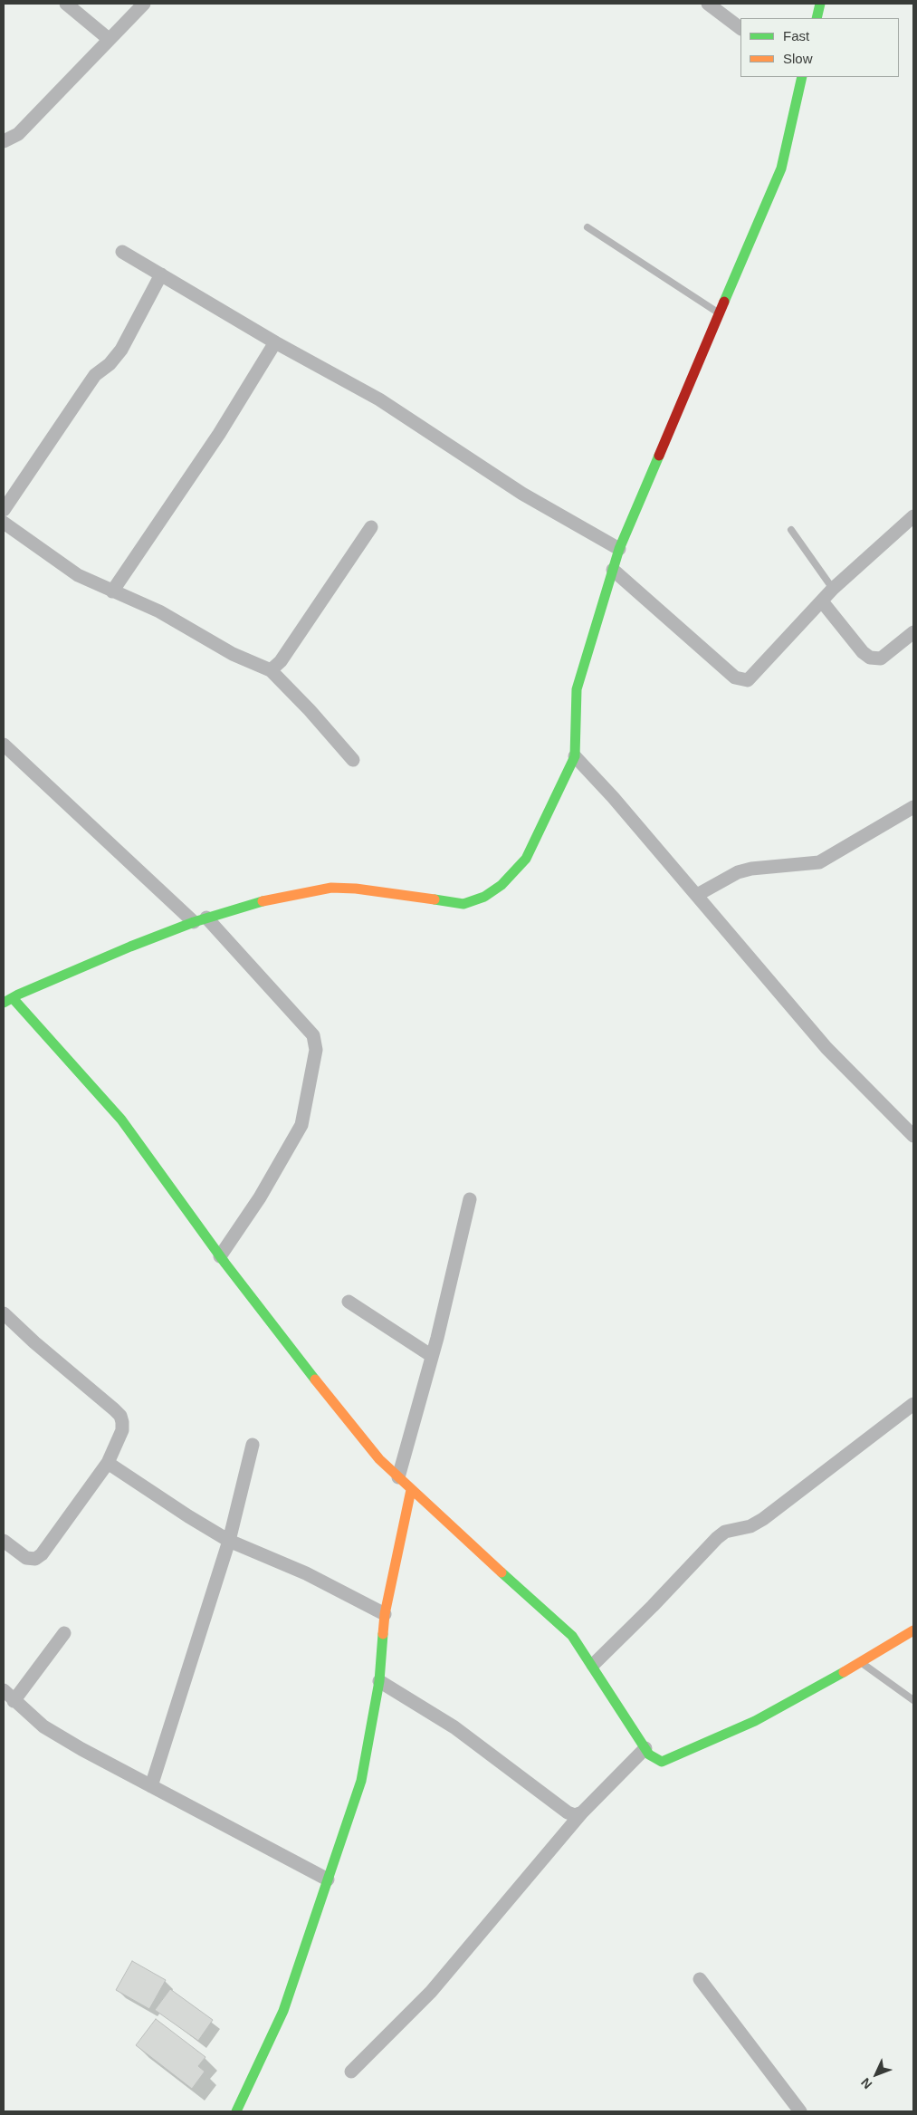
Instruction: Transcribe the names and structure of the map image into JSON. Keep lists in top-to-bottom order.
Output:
{
  "legend": ["Fast", "Slow"],
  "north": "bottom left"
}
